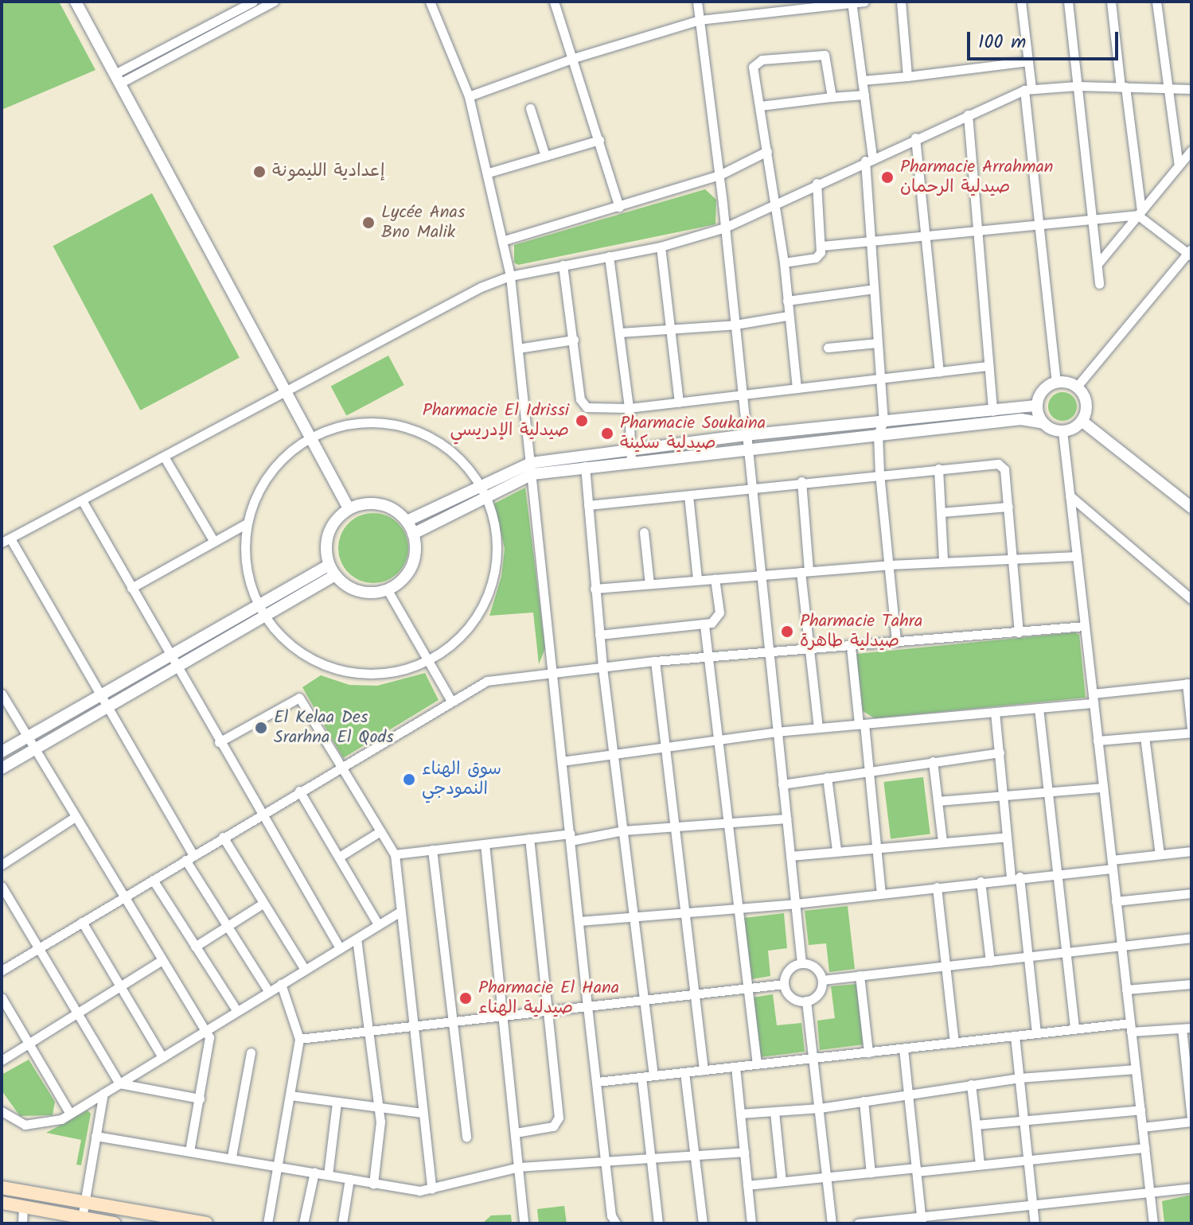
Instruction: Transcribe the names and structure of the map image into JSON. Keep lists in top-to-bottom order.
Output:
{
  "places": [
    "إعدادية الليمونة",
    "Pharmacie Arrahman صيدلية الرحمان",
    "Lycée Anas Bno Malik",
    "Pharmacie El Idrissi صيدلية الإدريسي",
    "Pharmacie Soukaina صيدلية سكينة",
    "Pharmacie Tahra صيدلية طاهرة",
    "El Kelaa Des Srarhna El Qods",
    "سوق الهناء النمودجي",
    "Pharmacie El Hana صيدلية الهناء"
  ],
  "scale_bar": "100 m"
}
